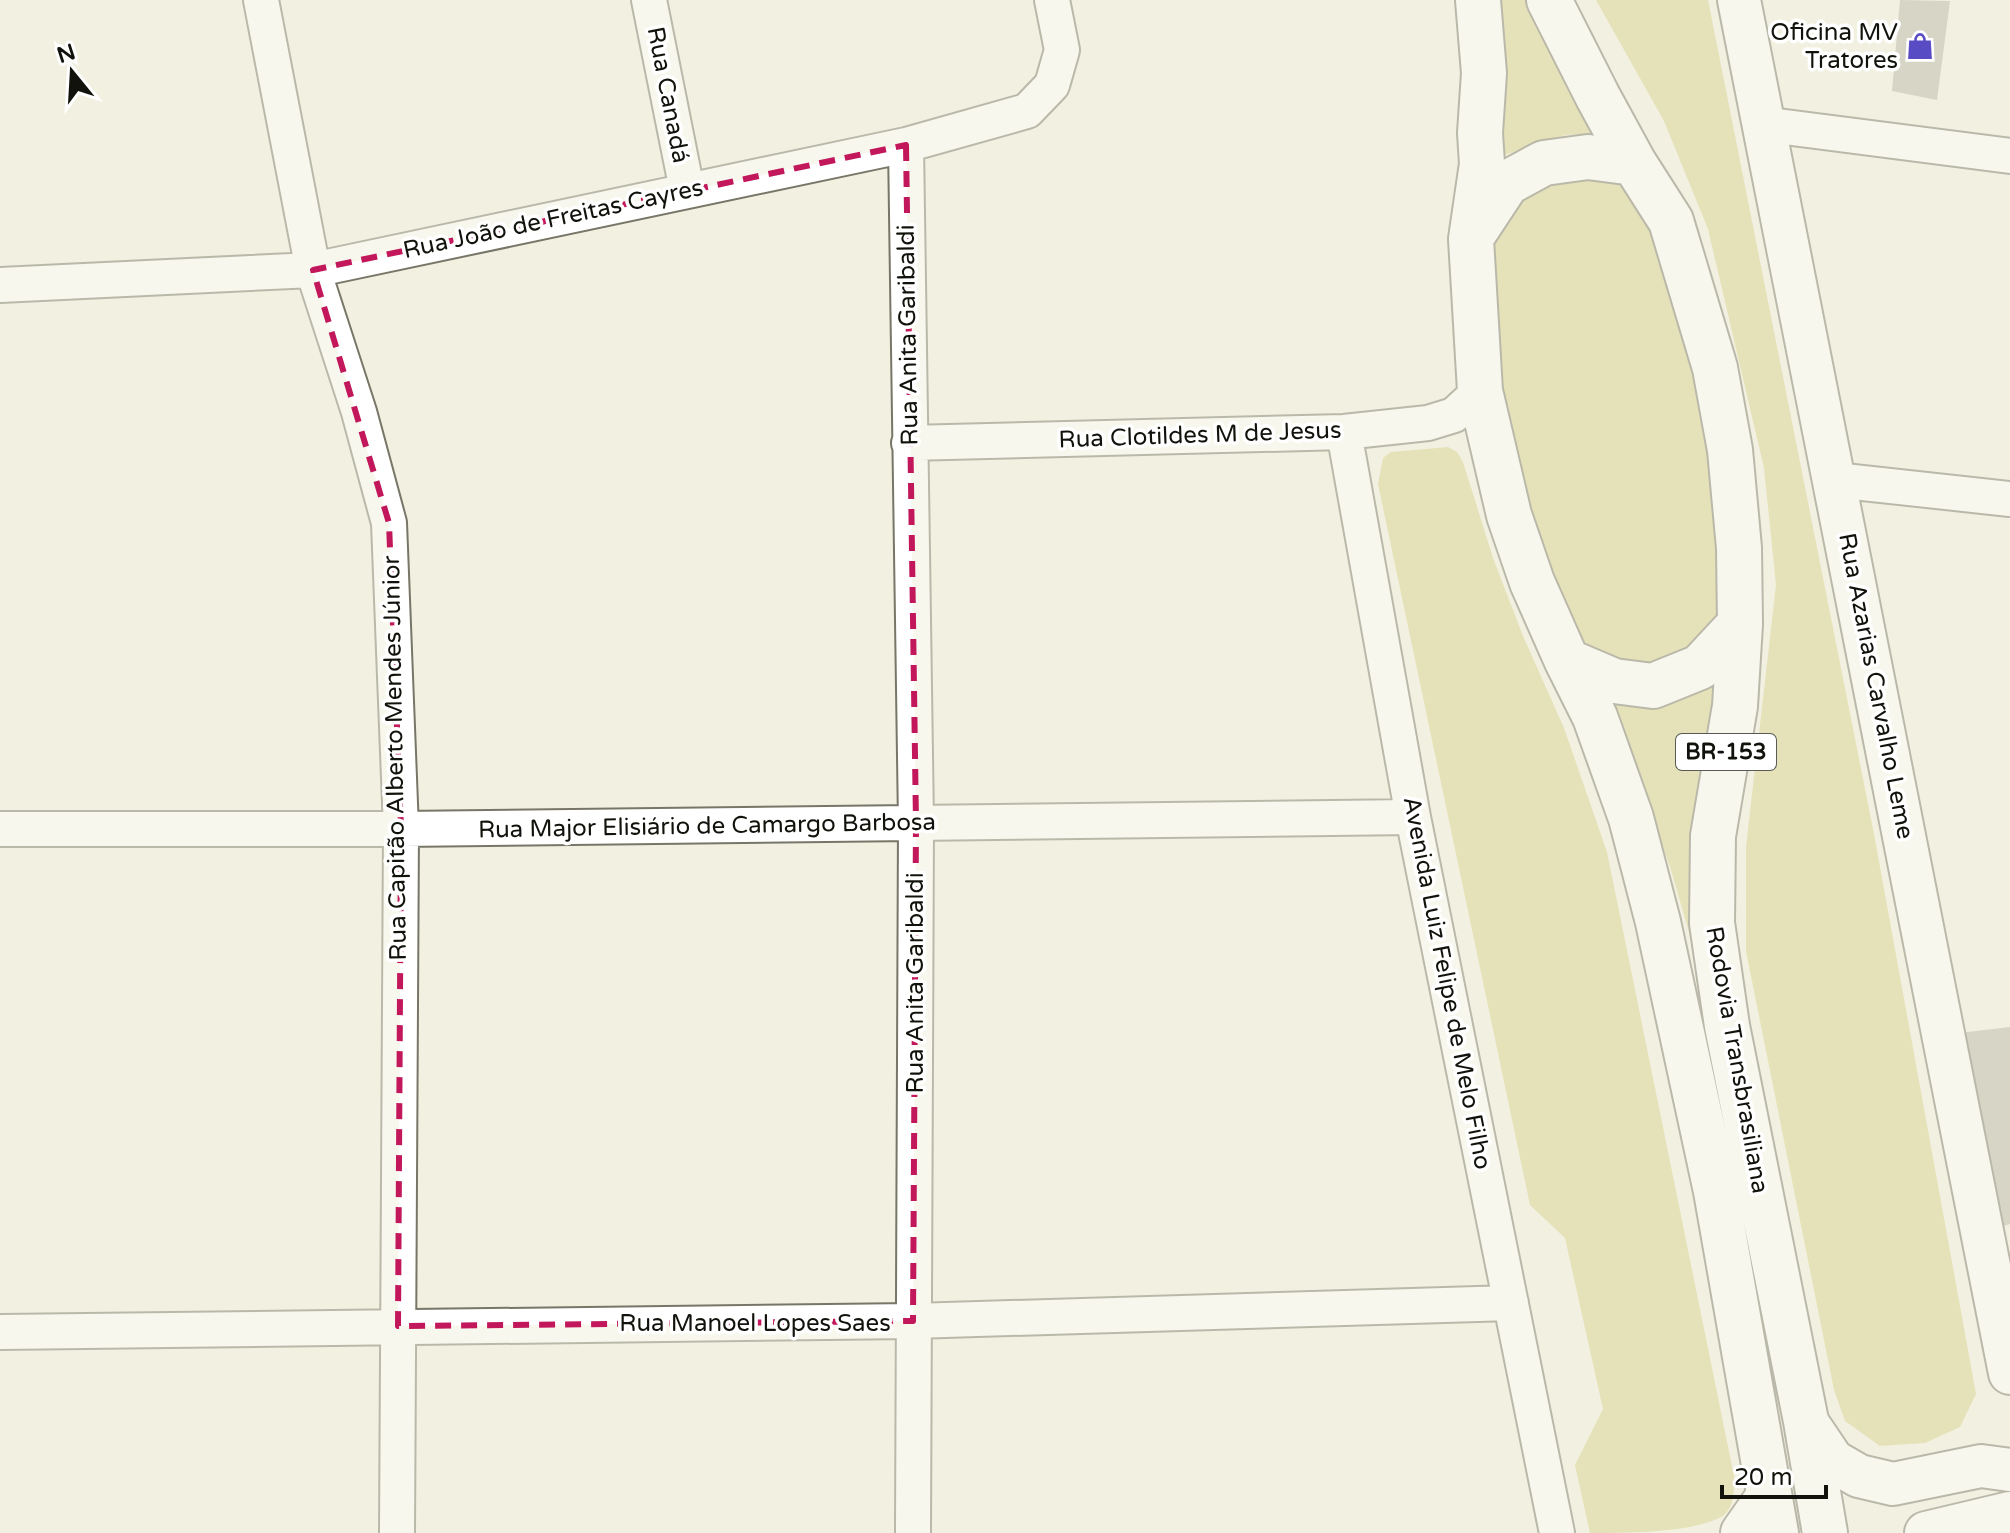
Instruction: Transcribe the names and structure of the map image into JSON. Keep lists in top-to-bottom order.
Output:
{
  "streets": {
    "main road": ["BR-153", "Rodovia Transbrasiliana"],
    "street": [
      "Rua Canadá",
      "Rua João de Freitas Cayres",
      "Rua Anita Garibaldi",
      "Rua Clotildes M de Jesus",
      "Rua Azarias Carvalho Leme",
      "Rua Capitão Alberto Mendes Júnior",
      "Rua Major Elisiário de Camargo Barbosa",
      "Avenida Luiz Felipe de Melo Filho",
      "Rua Manoel Lopes Saes"
    ]
  },
  "crossings": [
    ["Rua Canadá", "Rua João de Freitas Cayres"],
    ["Rua João de Freitas Cayres", "Rua Anita Garibaldi"],
    ["Rua João de Freitas Cayres", "Rua Capitão Alberto Mendes Júnior"],
    ["Rua Anita Garibaldi", "Rua Clotildes M de Jesus"],
    ["Rua Anita Garibaldi", "Rua Major Elisiário de Camargo Barbosa"],
    ["Rua Anita Garibaldi", "Rua Manoel Lopes Saes"],
    ["Rua Clotildes M de Jesus", "Avenida Luiz Felipe de Melo Filho"],
    ["Rua Clotildes M de Jesus", "Rodovia Transbrasiliana"],
    ["Rua Capitão Alberto Mendes Júnior", "Rua Major Elisiário de Camargo Barbosa"],
    ["Rua Capitão Alberto Mendes Júnior", "Rua Manoel Lopes Saes"],
    ["Rua Major Elisiário de Camargo Barbosa", "Avenida Luiz Felipe de Melo Filho"],
    ["Avenida Luiz Felipe de Melo Filho", "Rua Manoel Lopes Saes"]
  ],
  "places": {
    "shop": ["Oficina MV Tratores"]
  },
  "scale_bar": "20 m",
  "north": "top"
}
